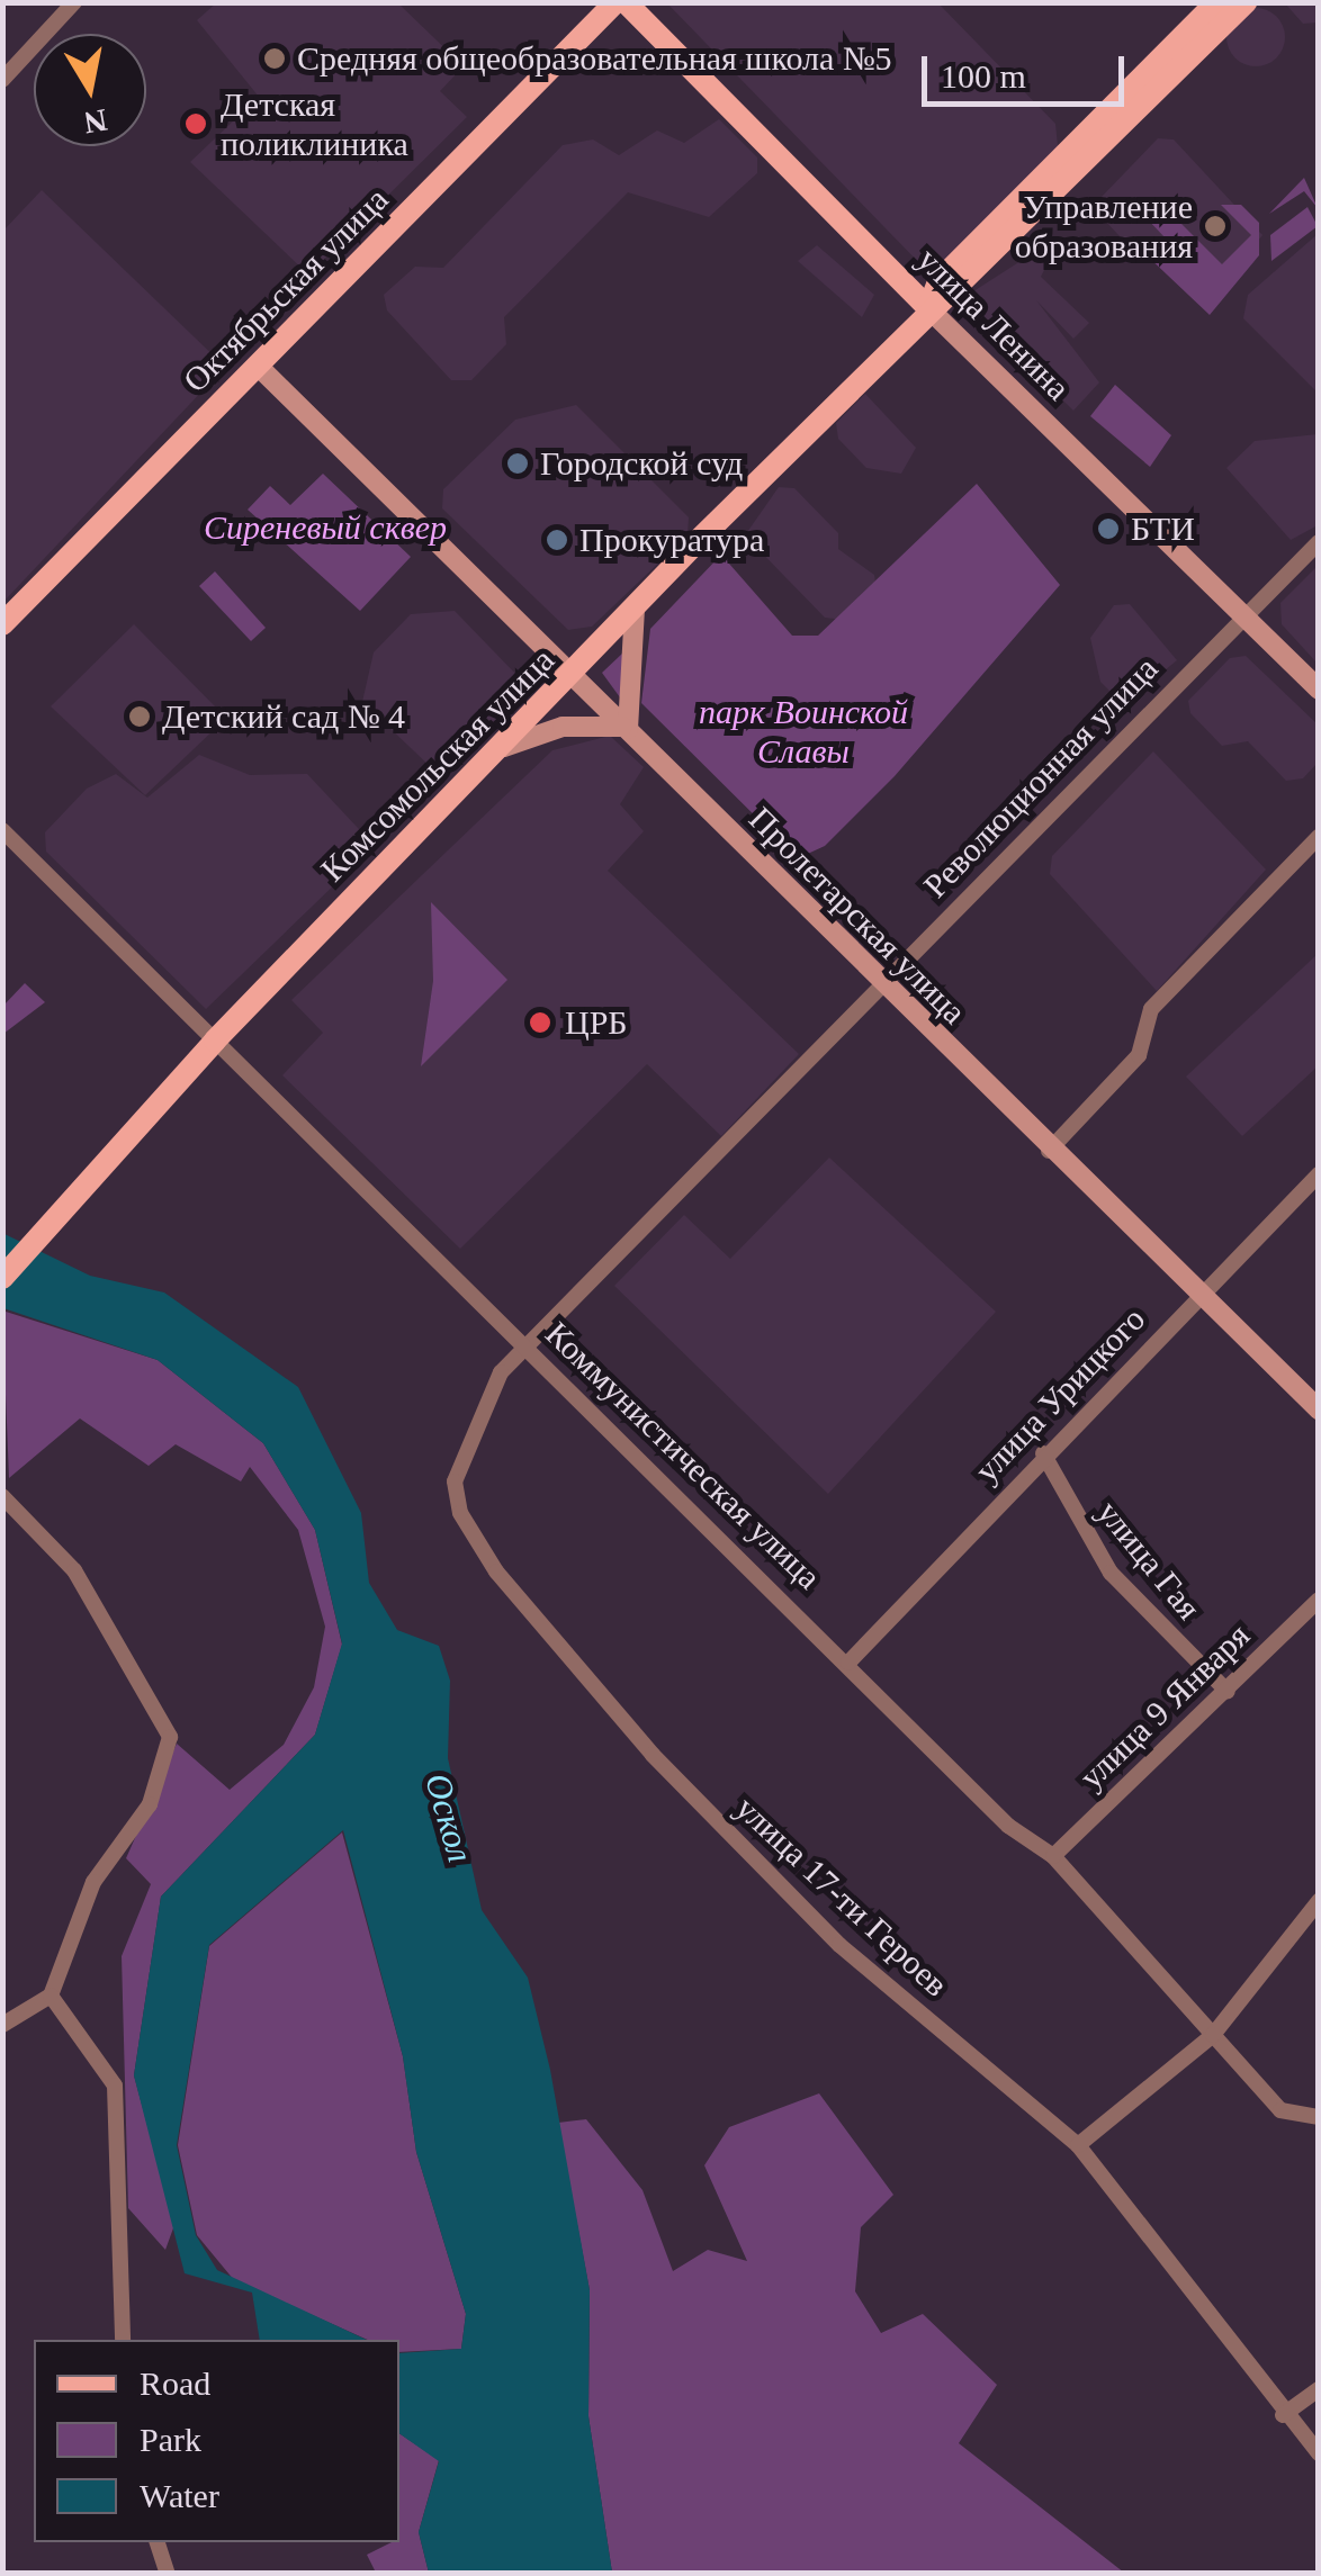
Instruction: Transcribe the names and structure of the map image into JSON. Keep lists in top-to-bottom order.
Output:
{
  "streets": {
    "main road": [
      "Октябрьская улица",
      "улица Ленина",
      "Комсомольская улица",
      "Пролетарская улица"
    ],
    "street": [
      "Революционная улица",
      "улица Урицкого",
      "Коммунистическая улица",
      "улица Гая",
      "улица 9 Января",
      "улица 17-ти Героев"
    ]
  },
  "crossings": [
    ["Октябрьская улица", "Пролетарская улица"],
    ["улица Ленина", "Комсомольская улица"],
    ["улица Ленина", "Революционная улица"],
    ["Комсомольская улица", "Пролетарская улица"],
    ["Комсомольская улица", "Коммунистическая улица"],
    ["Революционная улица", "Пролетарская улица"],
    ["Революционная улица", "Коммунистическая улица"],
    ["Революционная улица", "улица 17-ти Героев"],
    ["Пролетарская улица", "улица Урицкого"],
    ["улица Урицкого", "Коммунистическая улица"],
    ["улица Урицкого", "улица Гая"],
    ["Коммунистическая улица", "улица 9 Января"],
    ["Коммунистическая улица", "улица 17-ти Героев"],
    ["улица Гая", "улица 9 Января"]
  ],
  "water": ["Оскол"],
  "parks": ["Сиреневый сквер", "парк Воинской Славы"],
  "places": [
    "Средняя общеобразовательная школа №5",
    "Детская поликлиника",
    "Управление образования",
    "Городской суд",
    "БТИ",
    "Прокуратура",
    "Детский сад № 4",
    "ЦРБ"
  ],
  "legend": ["Road", "Park", "Water"],
  "scale_bar": "100 m",
  "north": "bottom"
}
